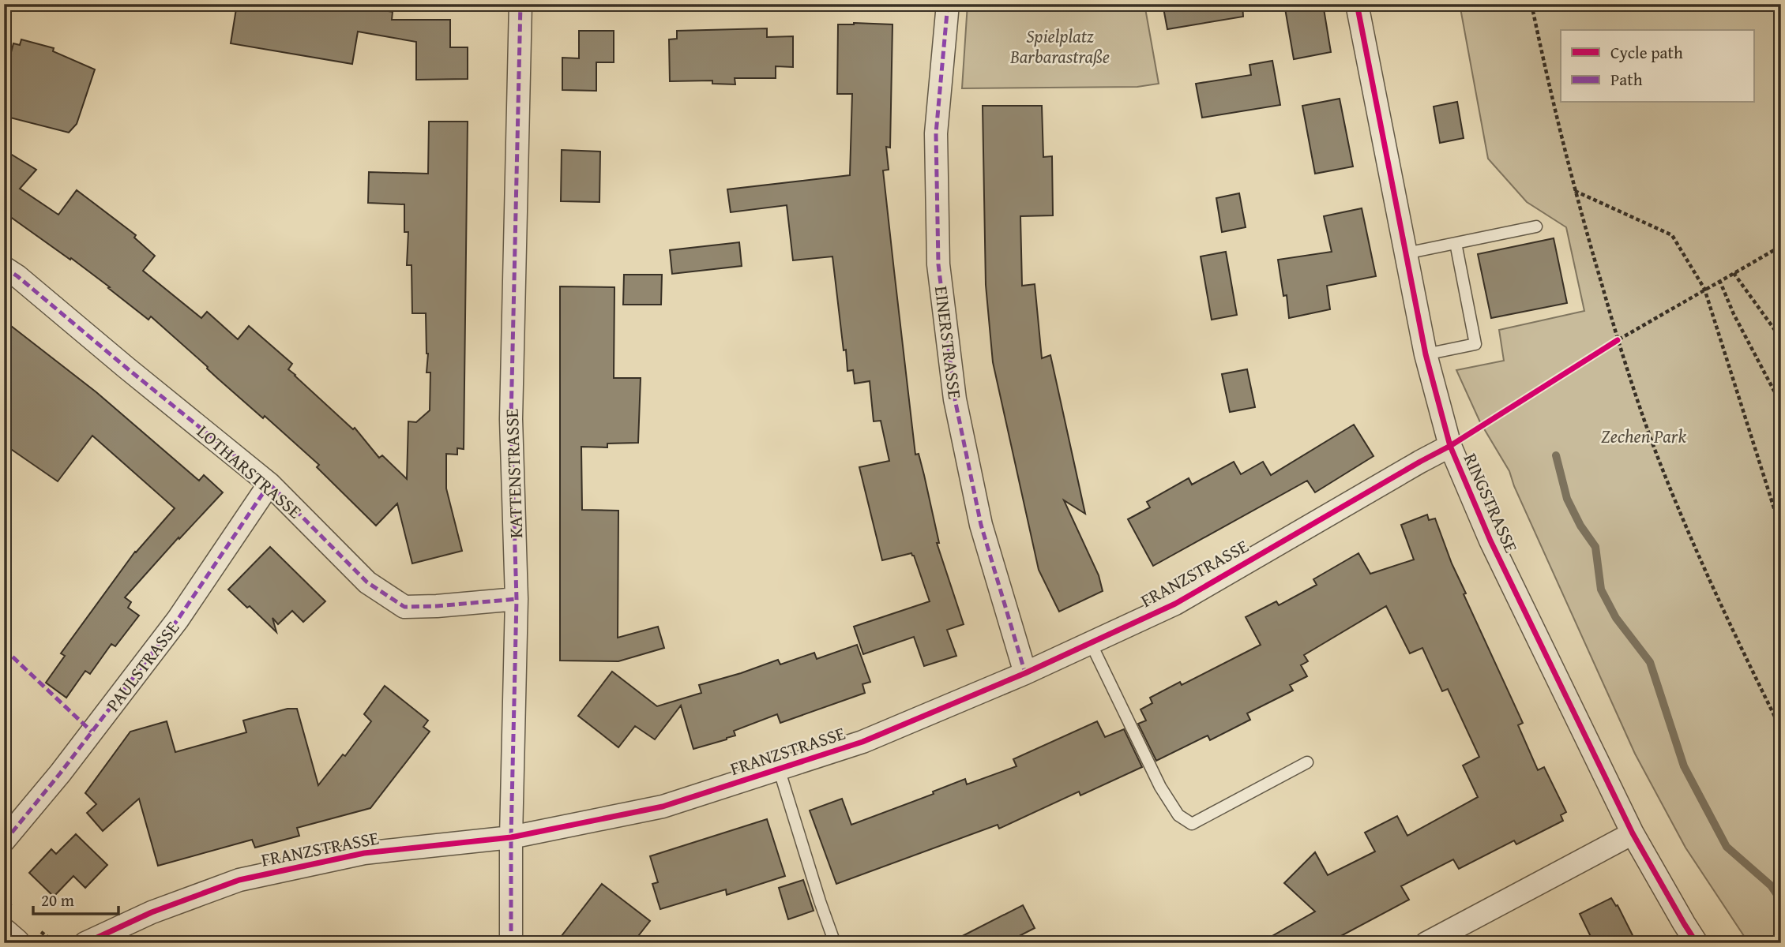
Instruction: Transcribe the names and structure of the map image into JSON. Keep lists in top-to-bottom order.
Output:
{
  "streets": {
    "street": [
      "EINERSTRASSE",
      "LOTHARSTRASSE",
      "KATTENSTRASSE",
      "RINGSTRASSE",
      "FRANZSTRASSE",
      "PAULSTRASSE"
    ]
  },
  "crossings": [
    ["EINERSTRASSE", "FRANZSTRASSE"],
    ["LOTHARSTRASSE", "KATTENSTRASSE"],
    ["LOTHARSTRASSE", "PAULSTRASSE"],
    ["KATTENSTRASSE", "FRANZSTRASSE"],
    ["RINGSTRASSE", "FRANZSTRASSE"]
  ],
  "parks": ["Spielplatz Barbarastraße", "Zechen Park"],
  "legend": ["Cycle path", "Path"],
  "scale_bar": "20 m"
}
